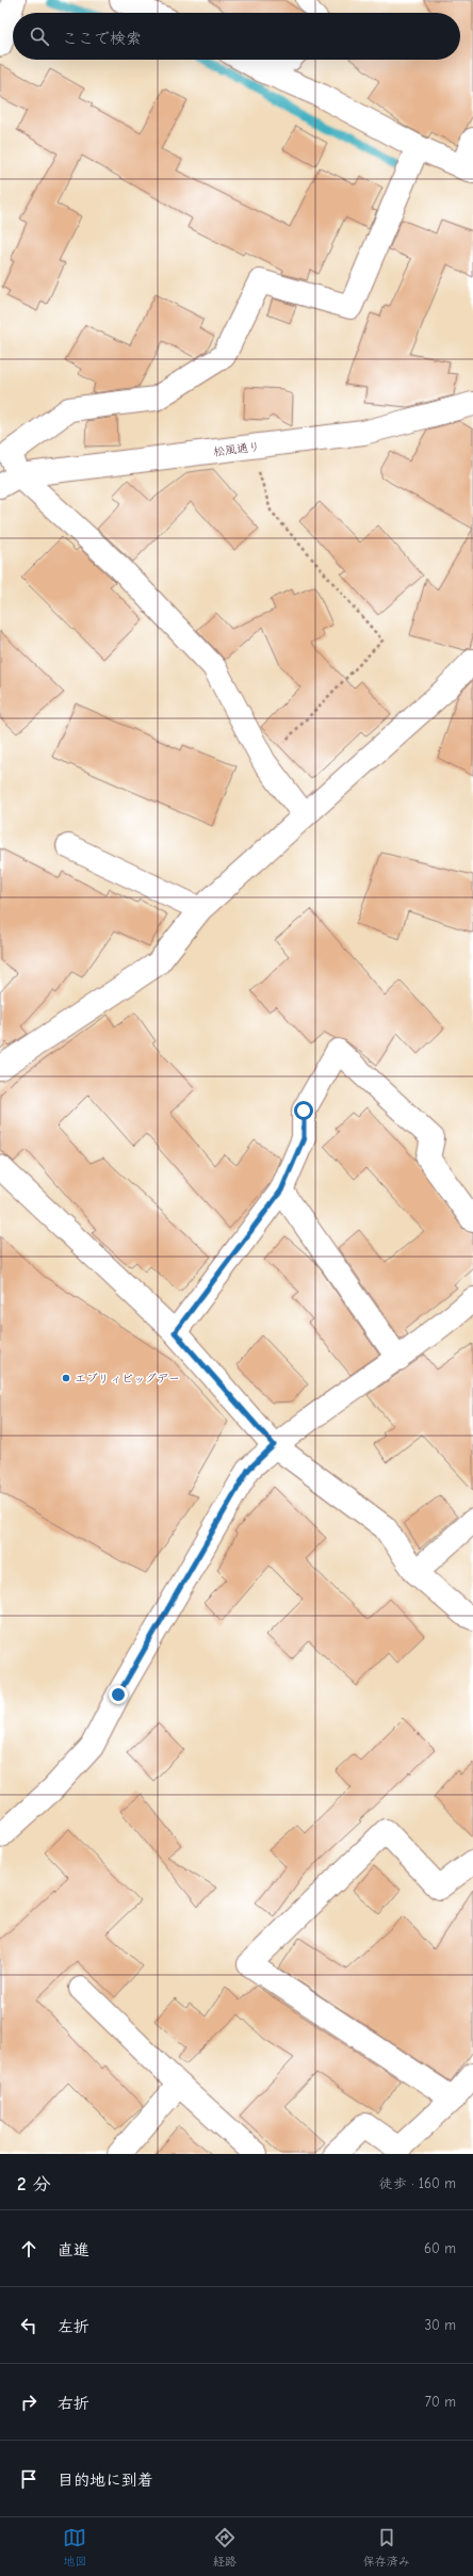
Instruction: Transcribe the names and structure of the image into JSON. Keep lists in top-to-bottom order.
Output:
{
  "streets": {
    "street": ["松風通り"]
  },
  "places": ["エブリィビッグデー"],
  "page": {
    "search": "ここで検索",
    "heading": ["2 分", "徒歩 · 160 m"],
    "list": [
      ["直進", "60 m"],
      ["左折", "30 m"],
      ["右折", "70 m"],
      "目的地に到着"
    ],
    "nav": ["地図", "経路", "保存済み"]
  }
}
